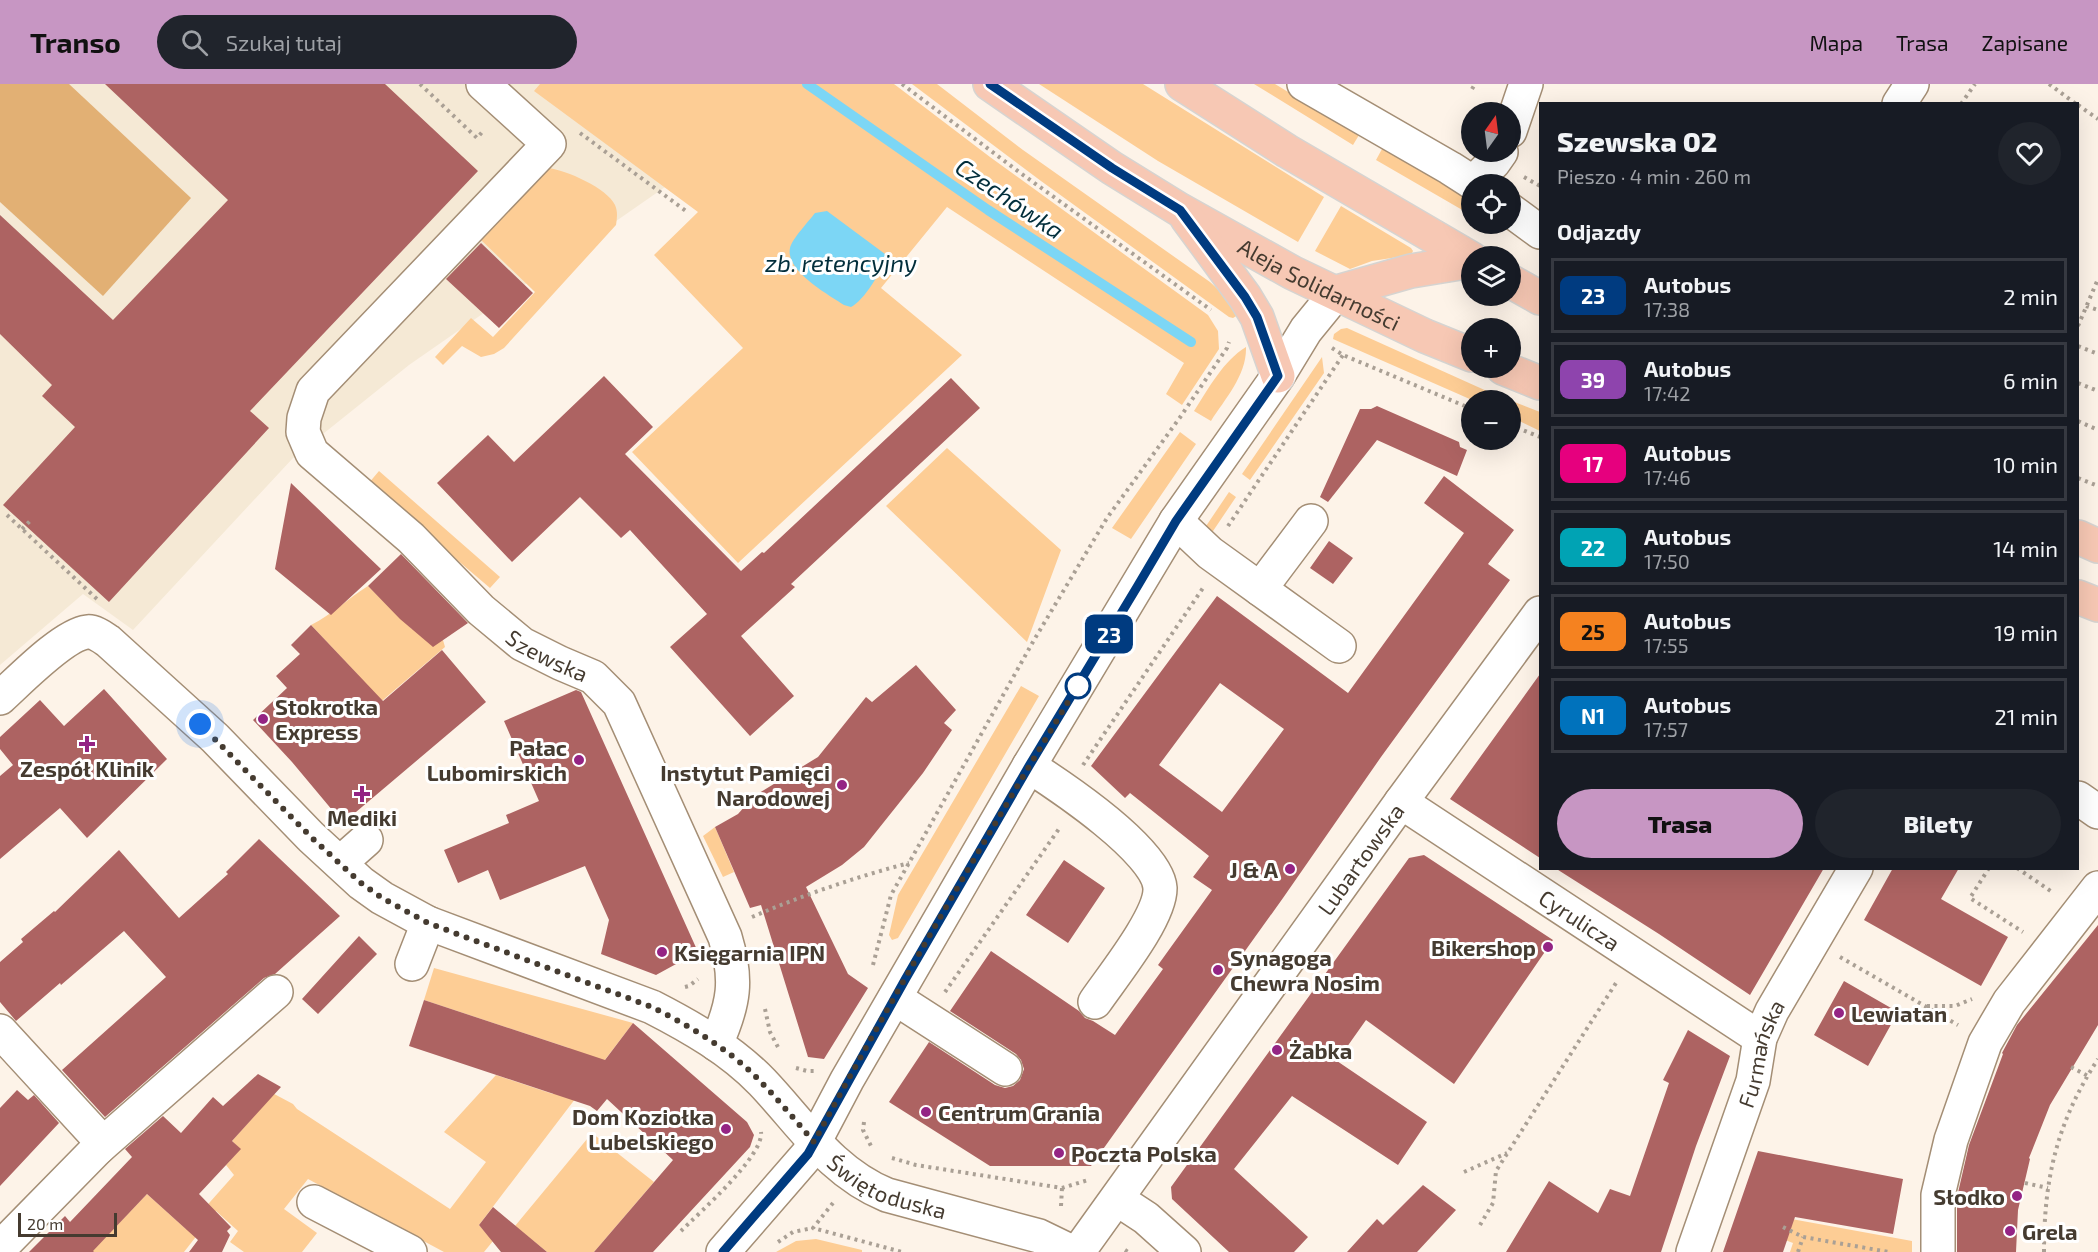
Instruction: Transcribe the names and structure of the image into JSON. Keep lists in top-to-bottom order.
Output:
{
  "streets": {
    "main road": ["Aleja Solidarności"],
    "street": [
      "Szewska",
      "Lubartowska",
      "Cyrulicza",
      "Furmańska",
      "Świętoduska"
    ]
  },
  "crossings": [
    ["Lubartowska", "Cyrulicza"],
    ["Cyrulicza", "Furmańska"]
  ],
  "water": ["Czechówka", "zb. retencyjny"],
  "places": {
    "other": [
      "Stokrotka Express",
      "Pałac Lubomirskich",
      "Instytut Pamięci Narodowej",
      "J & A",
      "Bikershop",
      "Księgarnia IPN",
      "Synagoga Chewra Nosim",
      "Lewiatan",
      "Żabka",
      "Centrum Grania",
      "Dom Koziołka Lubelskiego",
      "Poczta Polska",
      "Słodko",
      "Grela"
    ],
    "health": ["Zespół Klinik", "Mediki"]
  },
  "lines": ["bus line 23"],
  "scale_bar": "20 m",
  "north": "top",
  "page": {
    "header": "Transo",
    "search": "Szukaj tutaj",
    "nav": ["Mapa", "Trasa", "Zapisane"],
    "on_map": "23",
    "map_buttons": ["+", "−"],
    "heading": [
      ["Szewska 02", "Pieszo · 4 min · 260 m"],
      "Odjazdy"
    ],
    "list": [
      {
        "mark": "23",
        "name": "Autobus",
        "note": "17:38",
        "value": "2 min"
      },
      {
        "mark": "39",
        "name": "Autobus",
        "note": "17:42",
        "value": "6 min"
      },
      {
        "mark": "17",
        "name": "Autobus",
        "note": "17:46",
        "value": "10 min"
      },
      {
        "mark": "22",
        "name": "Autobus",
        "note": "17:50",
        "value": "14 min"
      },
      {
        "mark": "25",
        "name": "Autobus",
        "note": "17:55",
        "value": "19 min"
      },
      {
        "mark": "N1",
        "name": "Autobus",
        "note": "17:57",
        "value": "21 min"
      }
    ],
    "buttons": ["Trasa", "Bilety"],
    "scale": "20 m"
  }
}
